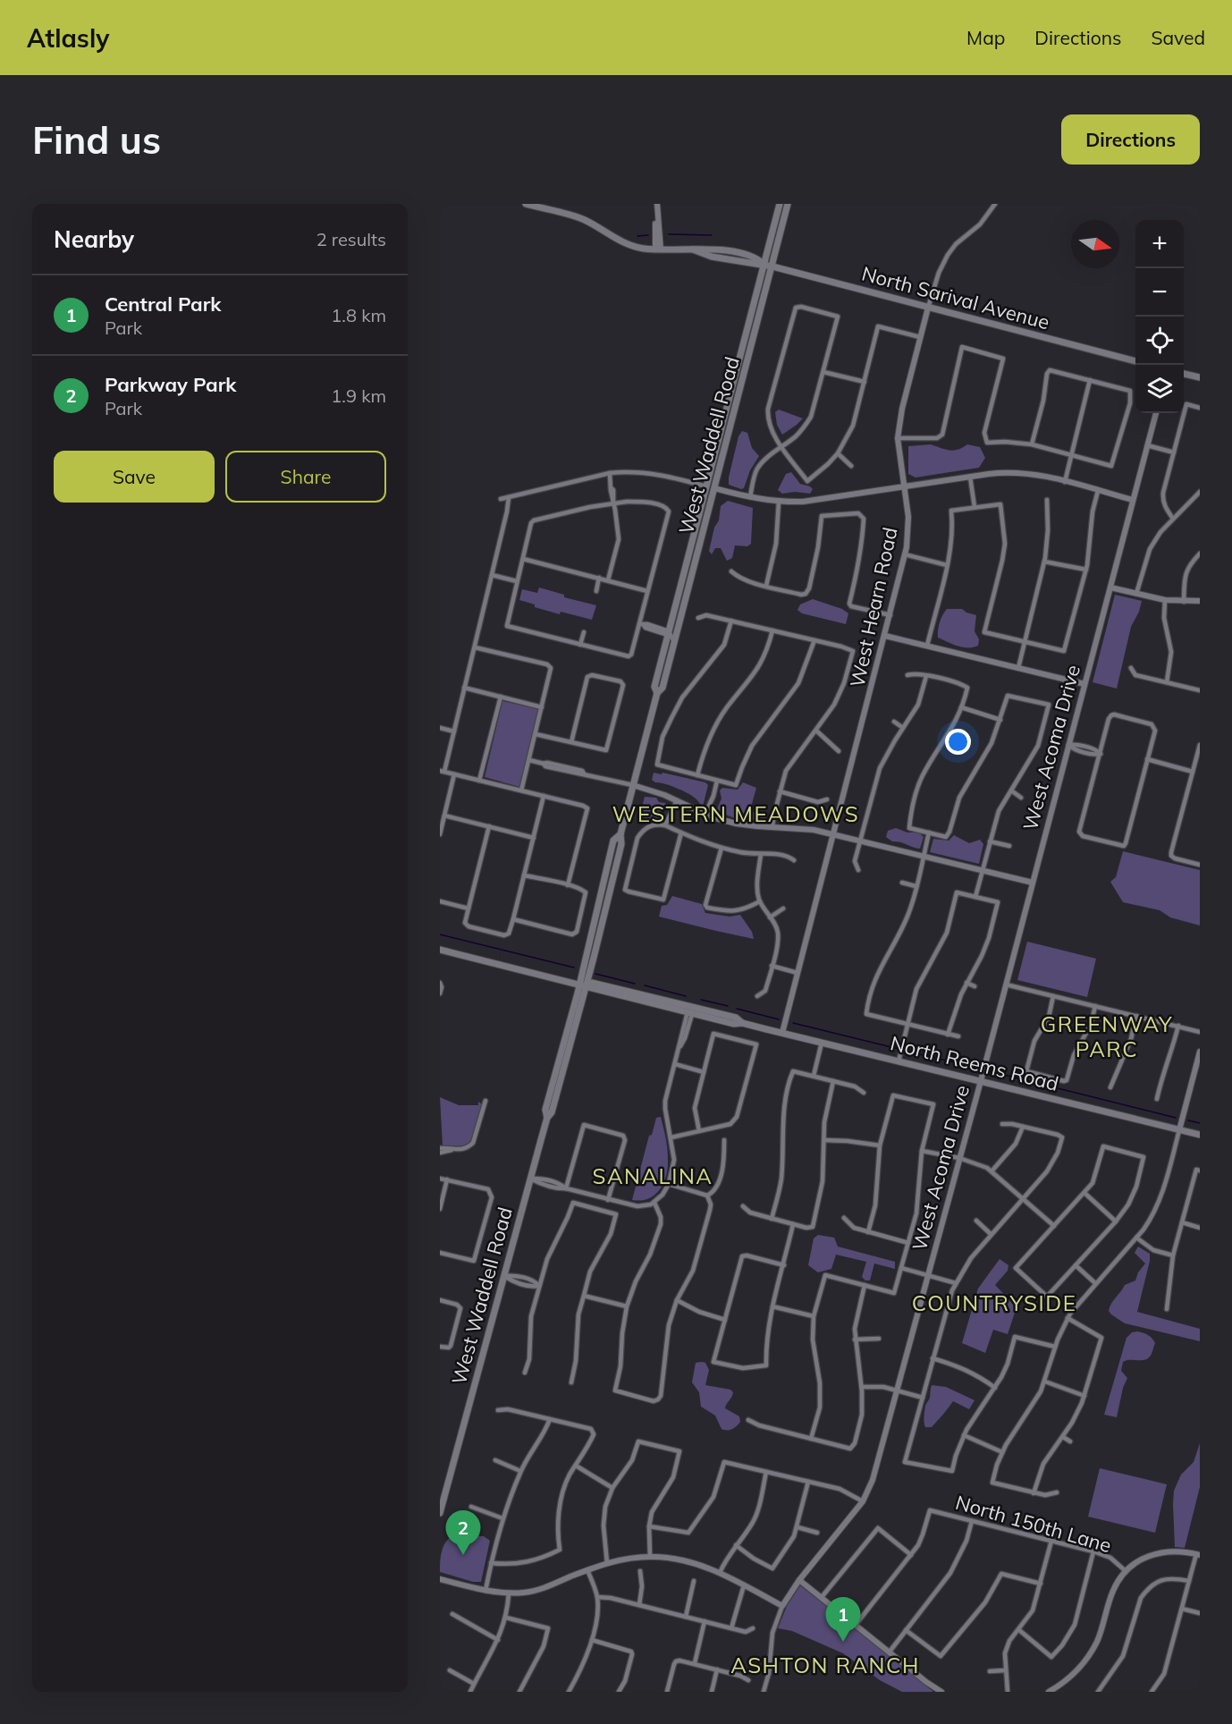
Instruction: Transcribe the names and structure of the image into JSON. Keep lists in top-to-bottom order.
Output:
{
  "streets": {
    "main road": ["North Sarival Avenue", "West Waddell Road", "North Reems Road"],
    "street": ["West Hearn Road", "West Acoma Drive", "North 150th Lane"]
  },
  "crossings": [
    ["North Sarival Avenue", "West Waddell Road"],
    ["North Sarival Avenue", "West Hearn Road"],
    ["West Waddell Road", "North Reems Road"],
    ["West Hearn Road", "North Reems Road"],
    ["West Acoma Drive", "North Reems Road"]
  ],
  "districts": [
    "WESTERN MEADOWS",
    "GREENWAY PARC",
    "SANALINA",
    "COUNTRYSIDE",
    "ASHTON RANCH"
  ],
  "north": "right",
  "page": {
    "header": "Atlasly",
    "nav": ["Map", "Directions", "Saved"],
    "buttons": [
      "Directions",
      ["Save", "Share"]
    ],
    "title": "Find us",
    "heading": ["Nearby", "2 results"],
    "map_buttons": ["+", "−"],
    "list": [
      {
        "mark": "1",
        "name": "Central Park",
        "note": "Park",
        "value": "1.8 km"
      },
      {
        "mark": "2",
        "name": "Parkway Park",
        "note": "Park",
        "value": "1.9 km"
      }
    ],
    "pins": ["2", "1"]
  }
}
